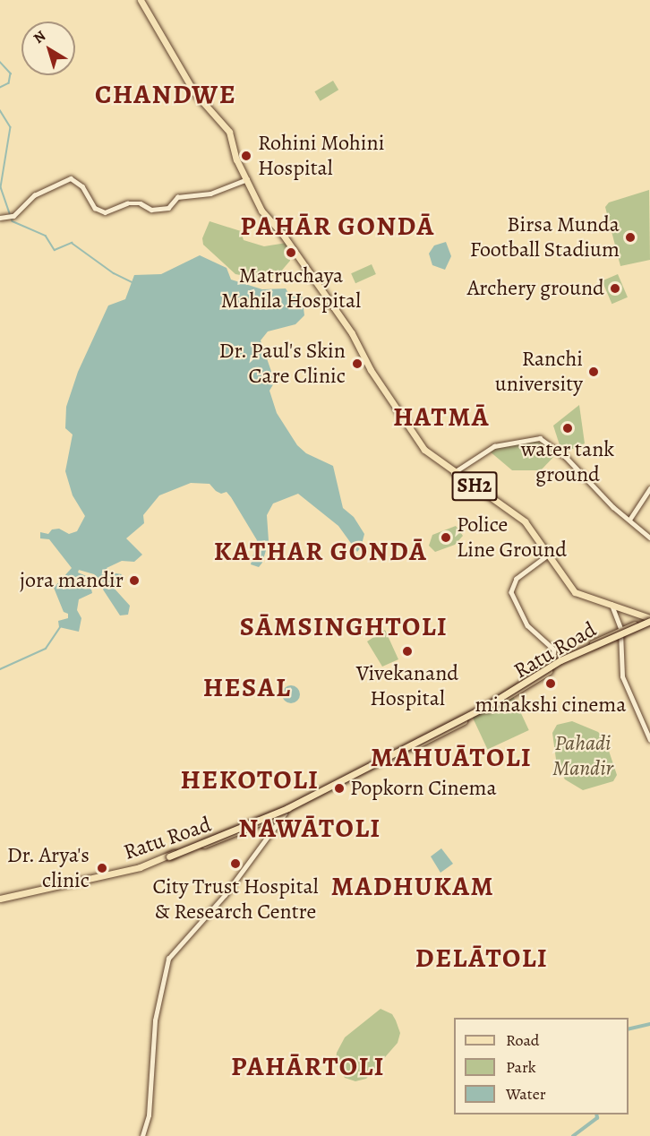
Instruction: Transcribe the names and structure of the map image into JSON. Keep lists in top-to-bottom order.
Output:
{
  "streets": {
    "main road": ["SH2", "Ratu Road"]
  },
  "districts": [
    "CHANDWE",
    "PAHĀR GONDĀ",
    "HATMĀ",
    "KATHAR GONDĀ",
    "SĀMSINGHTOLI",
    "HESAL",
    "MAHUĀTOLI",
    "HEKOTOLI",
    "NAWĀTOLI",
    "MADHUKAM",
    "DELĀTOLI",
    "PAHĀRTOLI"
  ],
  "parks": ["Pahadi Mandir"],
  "places": [
    "Rohini Mohini Hospital",
    "Birsa Munda Football Stadium",
    "Matruchaya Mahila Hospital",
    "Archery ground",
    "Dr. Paul's Skin Care Clinic",
    "Ranchi university",
    "water tank ground",
    "Police Line Ground",
    "jora mandir",
    "Vivekanand Hospital",
    "minakshi cinema",
    "Popkorn Cinema",
    "City Trust Hospital & Research Centre",
    "Dr. Arya's clinic"
  ],
  "legend": ["Road", "Park", "Water"],
  "north": "top left"
}
